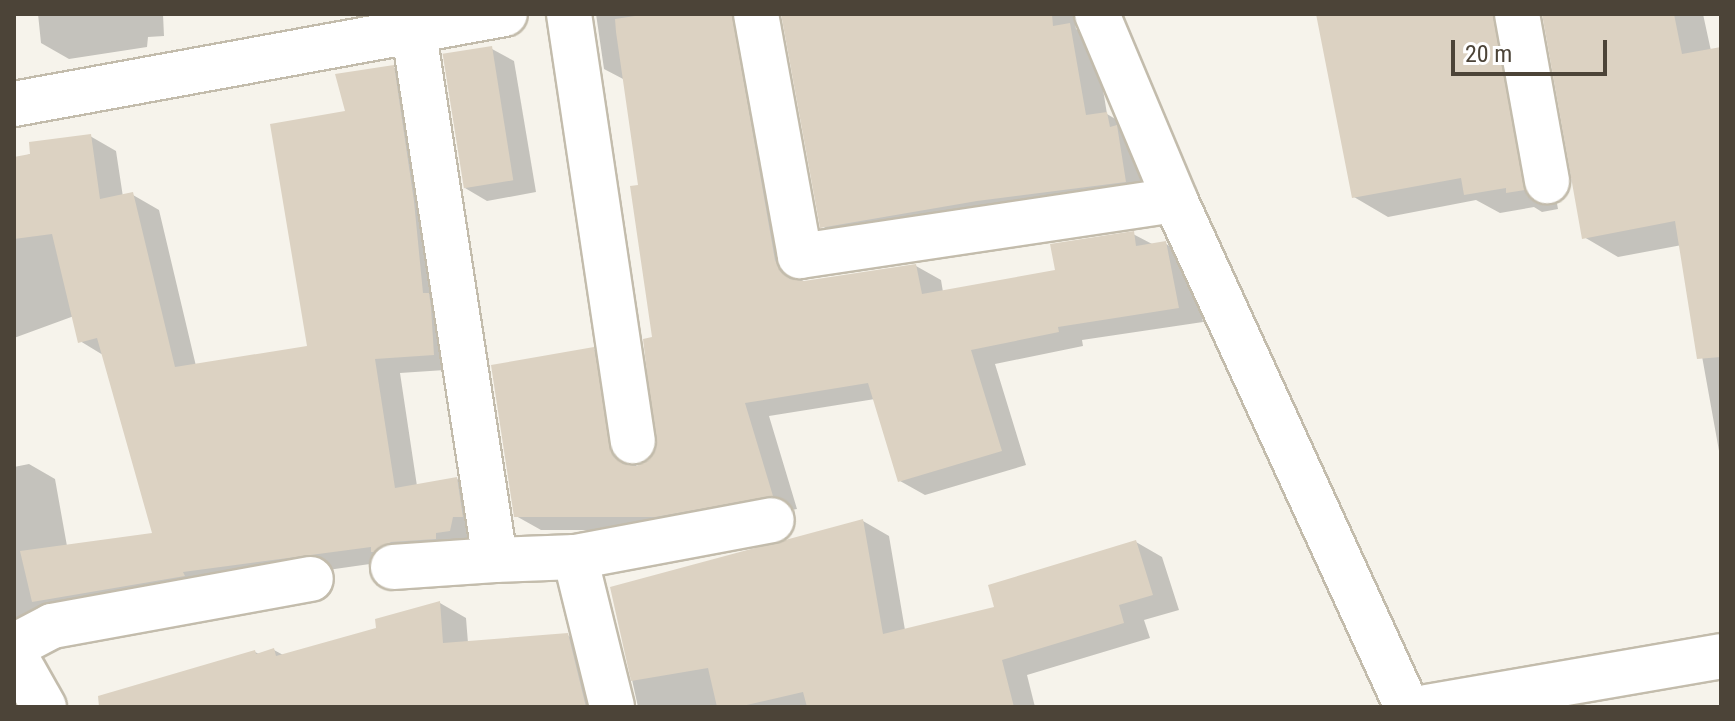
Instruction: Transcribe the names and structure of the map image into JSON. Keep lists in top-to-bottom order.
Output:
{
  "scale_bar": "20 m"
}
